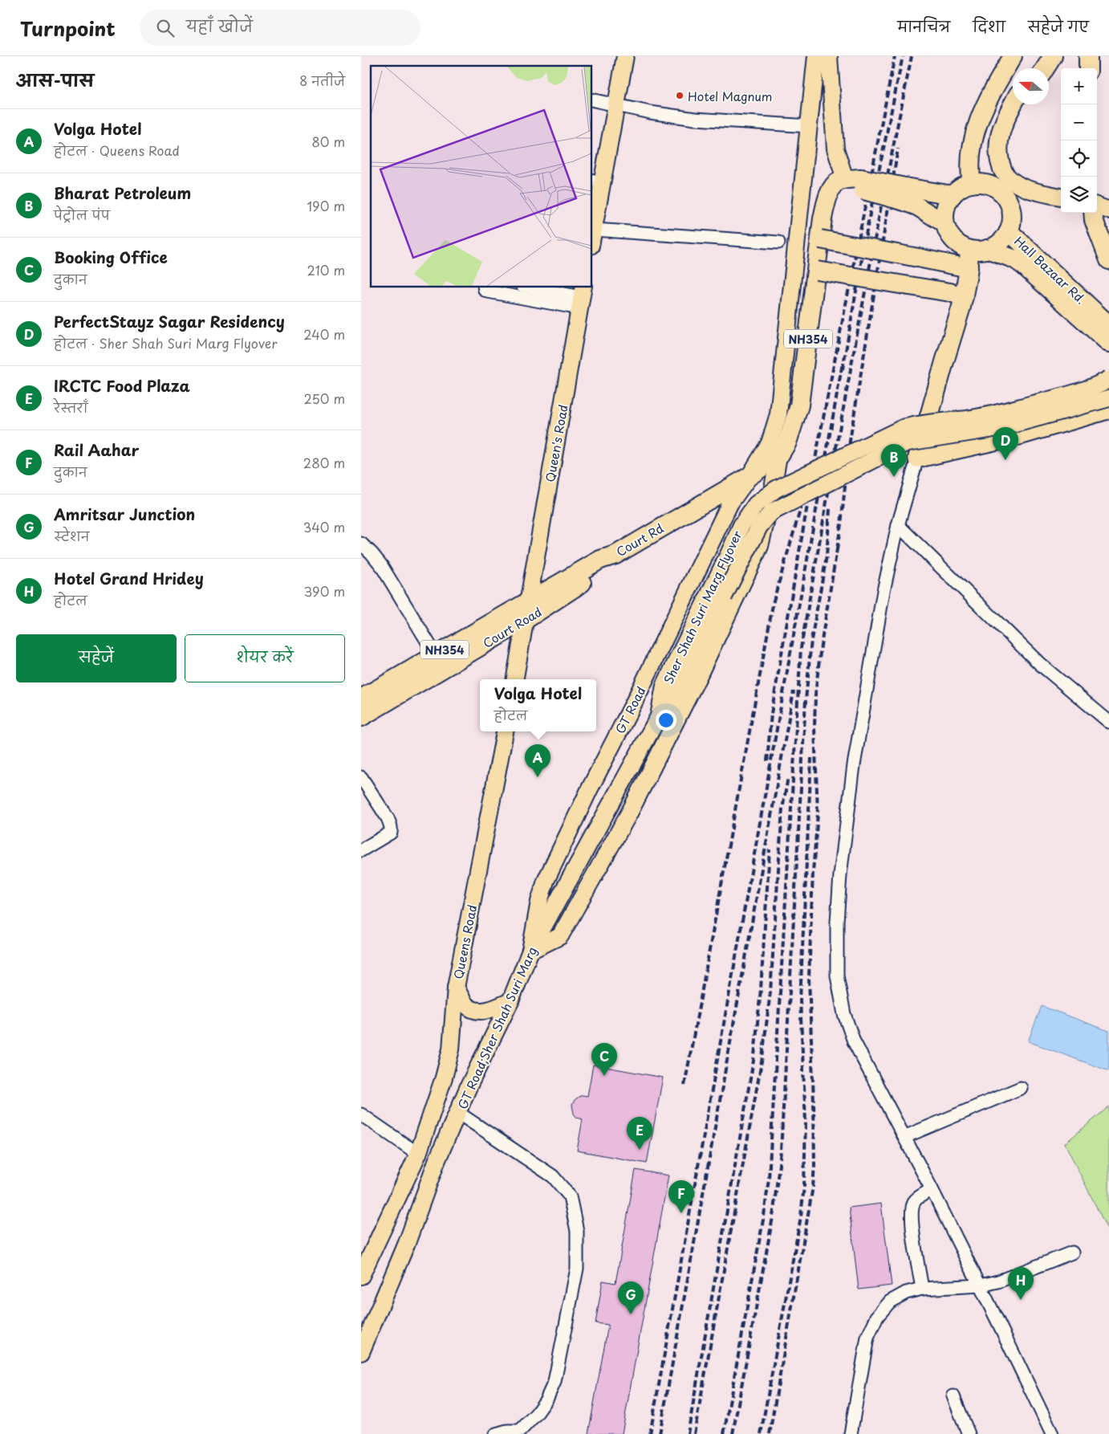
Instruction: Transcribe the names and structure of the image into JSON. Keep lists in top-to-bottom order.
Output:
{
  "streets": {
    "highway": [
      "Hall Bazaar Rd.",
      "NH354",
      "Court Rd",
      "Court Road"
    ],
    "main road": [
      "Queen's Road",
      "Sher Shah Suri Marg Flyover",
      "GT Road",
      "Queens Road",
      "GT Road;Sher Shah Suri Marg"
    ]
  },
  "crossings": [
    ["Hall Bazaar Rd.", "NH354"],
    ["NH354", "Court Rd"],
    ["NH354", "GT Road"],
    ["Queen's Road", "Court Rd"],
    ["Queen's Road", "Court Road"],
    ["Court Rd", "Court Road"],
    ["Court Rd", "GT Road"],
    ["Sher Shah Suri Marg Flyover", "GT Road;Sher Shah Suri Marg"],
    ["GT Road", "GT Road;Sher Shah Suri Marg"]
  ],
  "places": ["Hotel Magnum"],
  "north": "left",
  "page": {
    "header": "Turnpoint",
    "search": "यहाँ खोजें",
    "nav": ["मानचित्र", "दिशा", "सहेजे गए"],
    "heading": ["आस-पास", "8 नतीजे"],
    "map_buttons": ["+", "−"],
    "list": [
      {
        "mark": "A",
        "name": "Volga Hotel",
        "note": "होटल · Queens Road",
        "value": "80 m"
      },
      {
        "mark": "B",
        "name": "Bharat Petroleum",
        "note": "पेट्रोल पंप",
        "value": "190 m"
      },
      {
        "mark": "C",
        "name": "Booking Office",
        "note": "दुकान",
        "value": "210 m"
      },
      {
        "mark": "D",
        "name": "PerfectStayz Sagar Residency",
        "note": "होटल · Sher Shah Suri Marg Flyover",
        "value": "240 m"
      },
      {
        "mark": "E",
        "name": "IRCTC Food Plaza",
        "note": "रेस्तराँ",
        "value": "250 m"
      },
      {
        "mark": "F",
        "name": "Rail Aahar",
        "note": "दुकान",
        "value": "280 m"
      },
      {
        "mark": "G",
        "name": "Amritsar Junction",
        "note": "स्टेशन",
        "value": "340 m"
      },
      {
        "mark": "H",
        "name": "Hotel Grand Hridey",
        "note": "होटल",
        "value": "390 m"
      }
    ],
    "pins": [
      "D",
      "B",
      "A",
      "C",
      "E",
      "F",
      "H",
      "G"
    ],
    "buttons": ["सहेजें", "शेयर करें"],
    "popup": ["Volga Hotel", "होटल"]
  }
}
